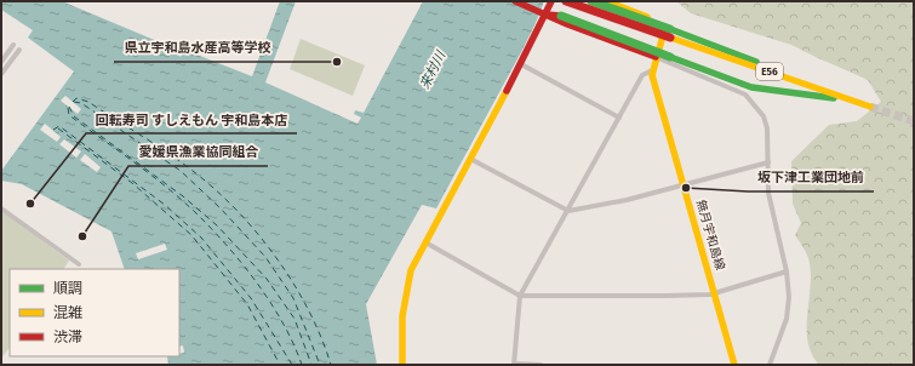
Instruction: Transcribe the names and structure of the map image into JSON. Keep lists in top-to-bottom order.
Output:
{
  "streets": {
    "main road": ["E56", "無月宇和島線"]
  },
  "water": ["来村川"],
  "places": [
    "県立宇和島水産高等学校",
    "坂下津工業団地前",
    "回転寿司 すしえもん 宇和島本店",
    "愛媛県漁業協同組合"
  ],
  "legend": ["順調", "混雑", "渋滞"]
}
